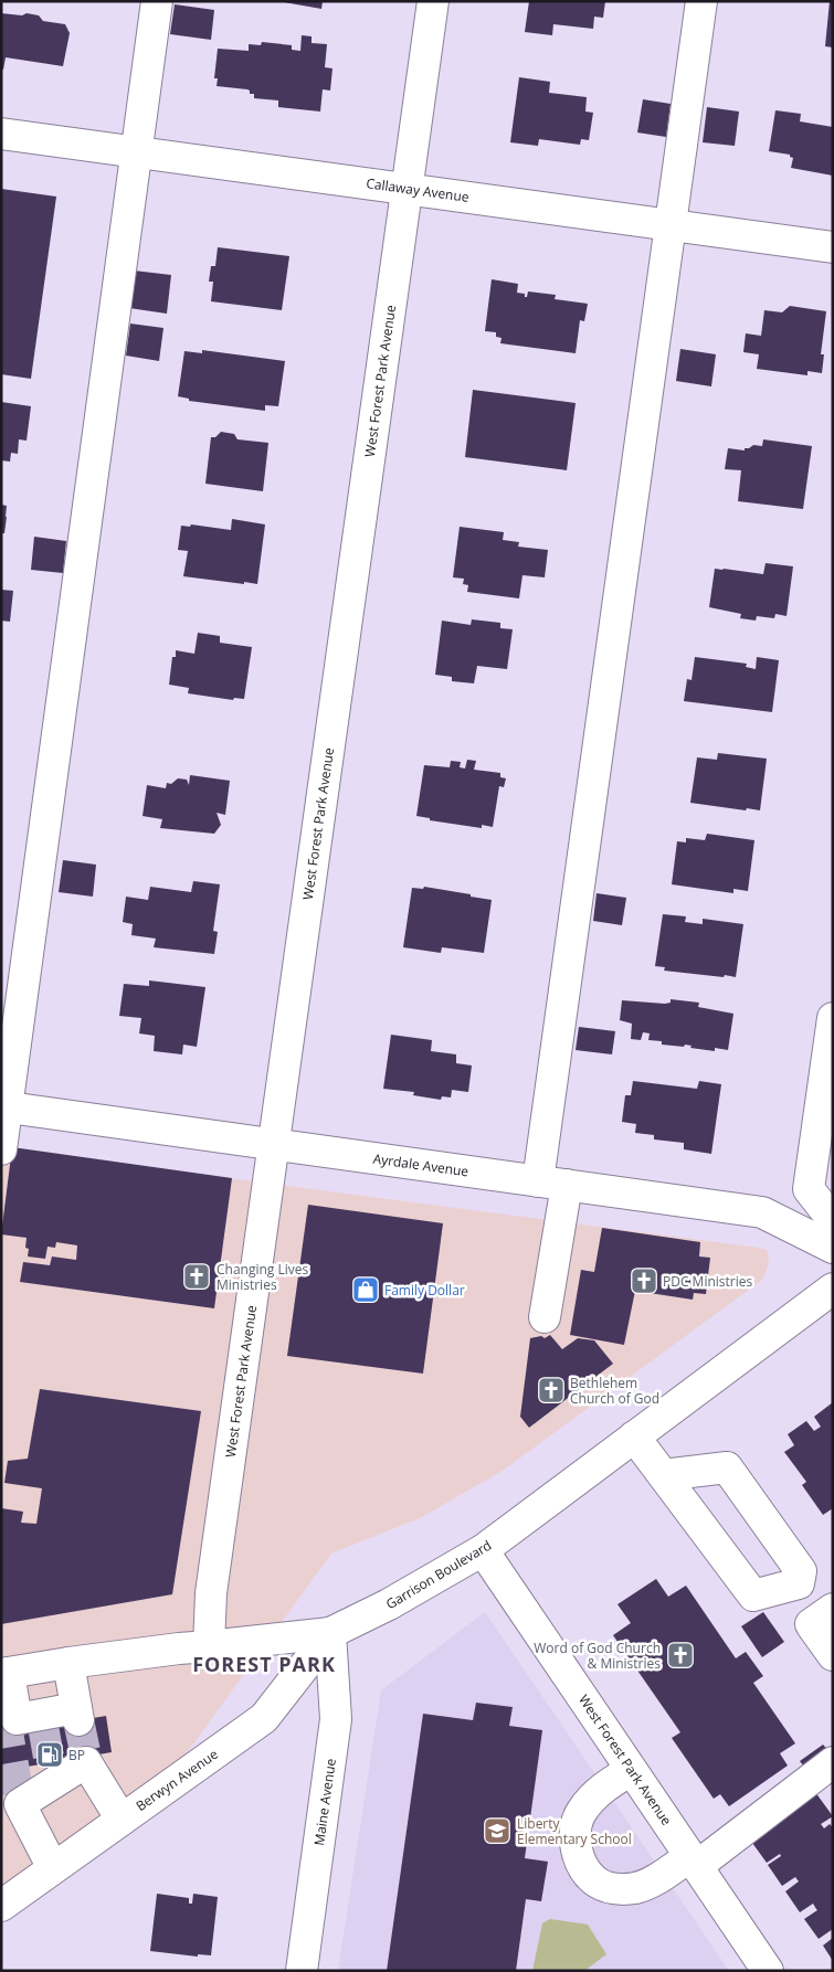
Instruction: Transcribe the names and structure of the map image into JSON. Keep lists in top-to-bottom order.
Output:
{
  "streets": {
    "street": [
      "Callaway Avenue",
      "West Forest Park Avenue",
      "Ayrdale Avenue",
      "Garrison Boulevard",
      "Berwyn Avenue",
      "Maine Avenue"
    ]
  },
  "crossings": [
    ["Callaway Avenue", "West Forest Park Avenue"],
    ["West Forest Park Avenue", "Ayrdale Avenue"],
    ["West Forest Park Avenue", "Garrison Boulevard"],
    ["Garrison Boulevard", "Berwyn Avenue"],
    ["Garrison Boulevard", "Maine Avenue"],
    ["Berwyn Avenue", "Maine Avenue"]
  ],
  "districts": ["FOREST PARK"],
  "places": {
    "church": [
      "Changing Lives Ministries",
      "PDC Ministries",
      "Bethlehem Church of God",
      "Word of God Church & Ministries"
    ],
    "shop": ["Family Dollar"],
    "fuel station": ["BP"],
    "school or university": ["Liberty Elementary School"]
  }
}
